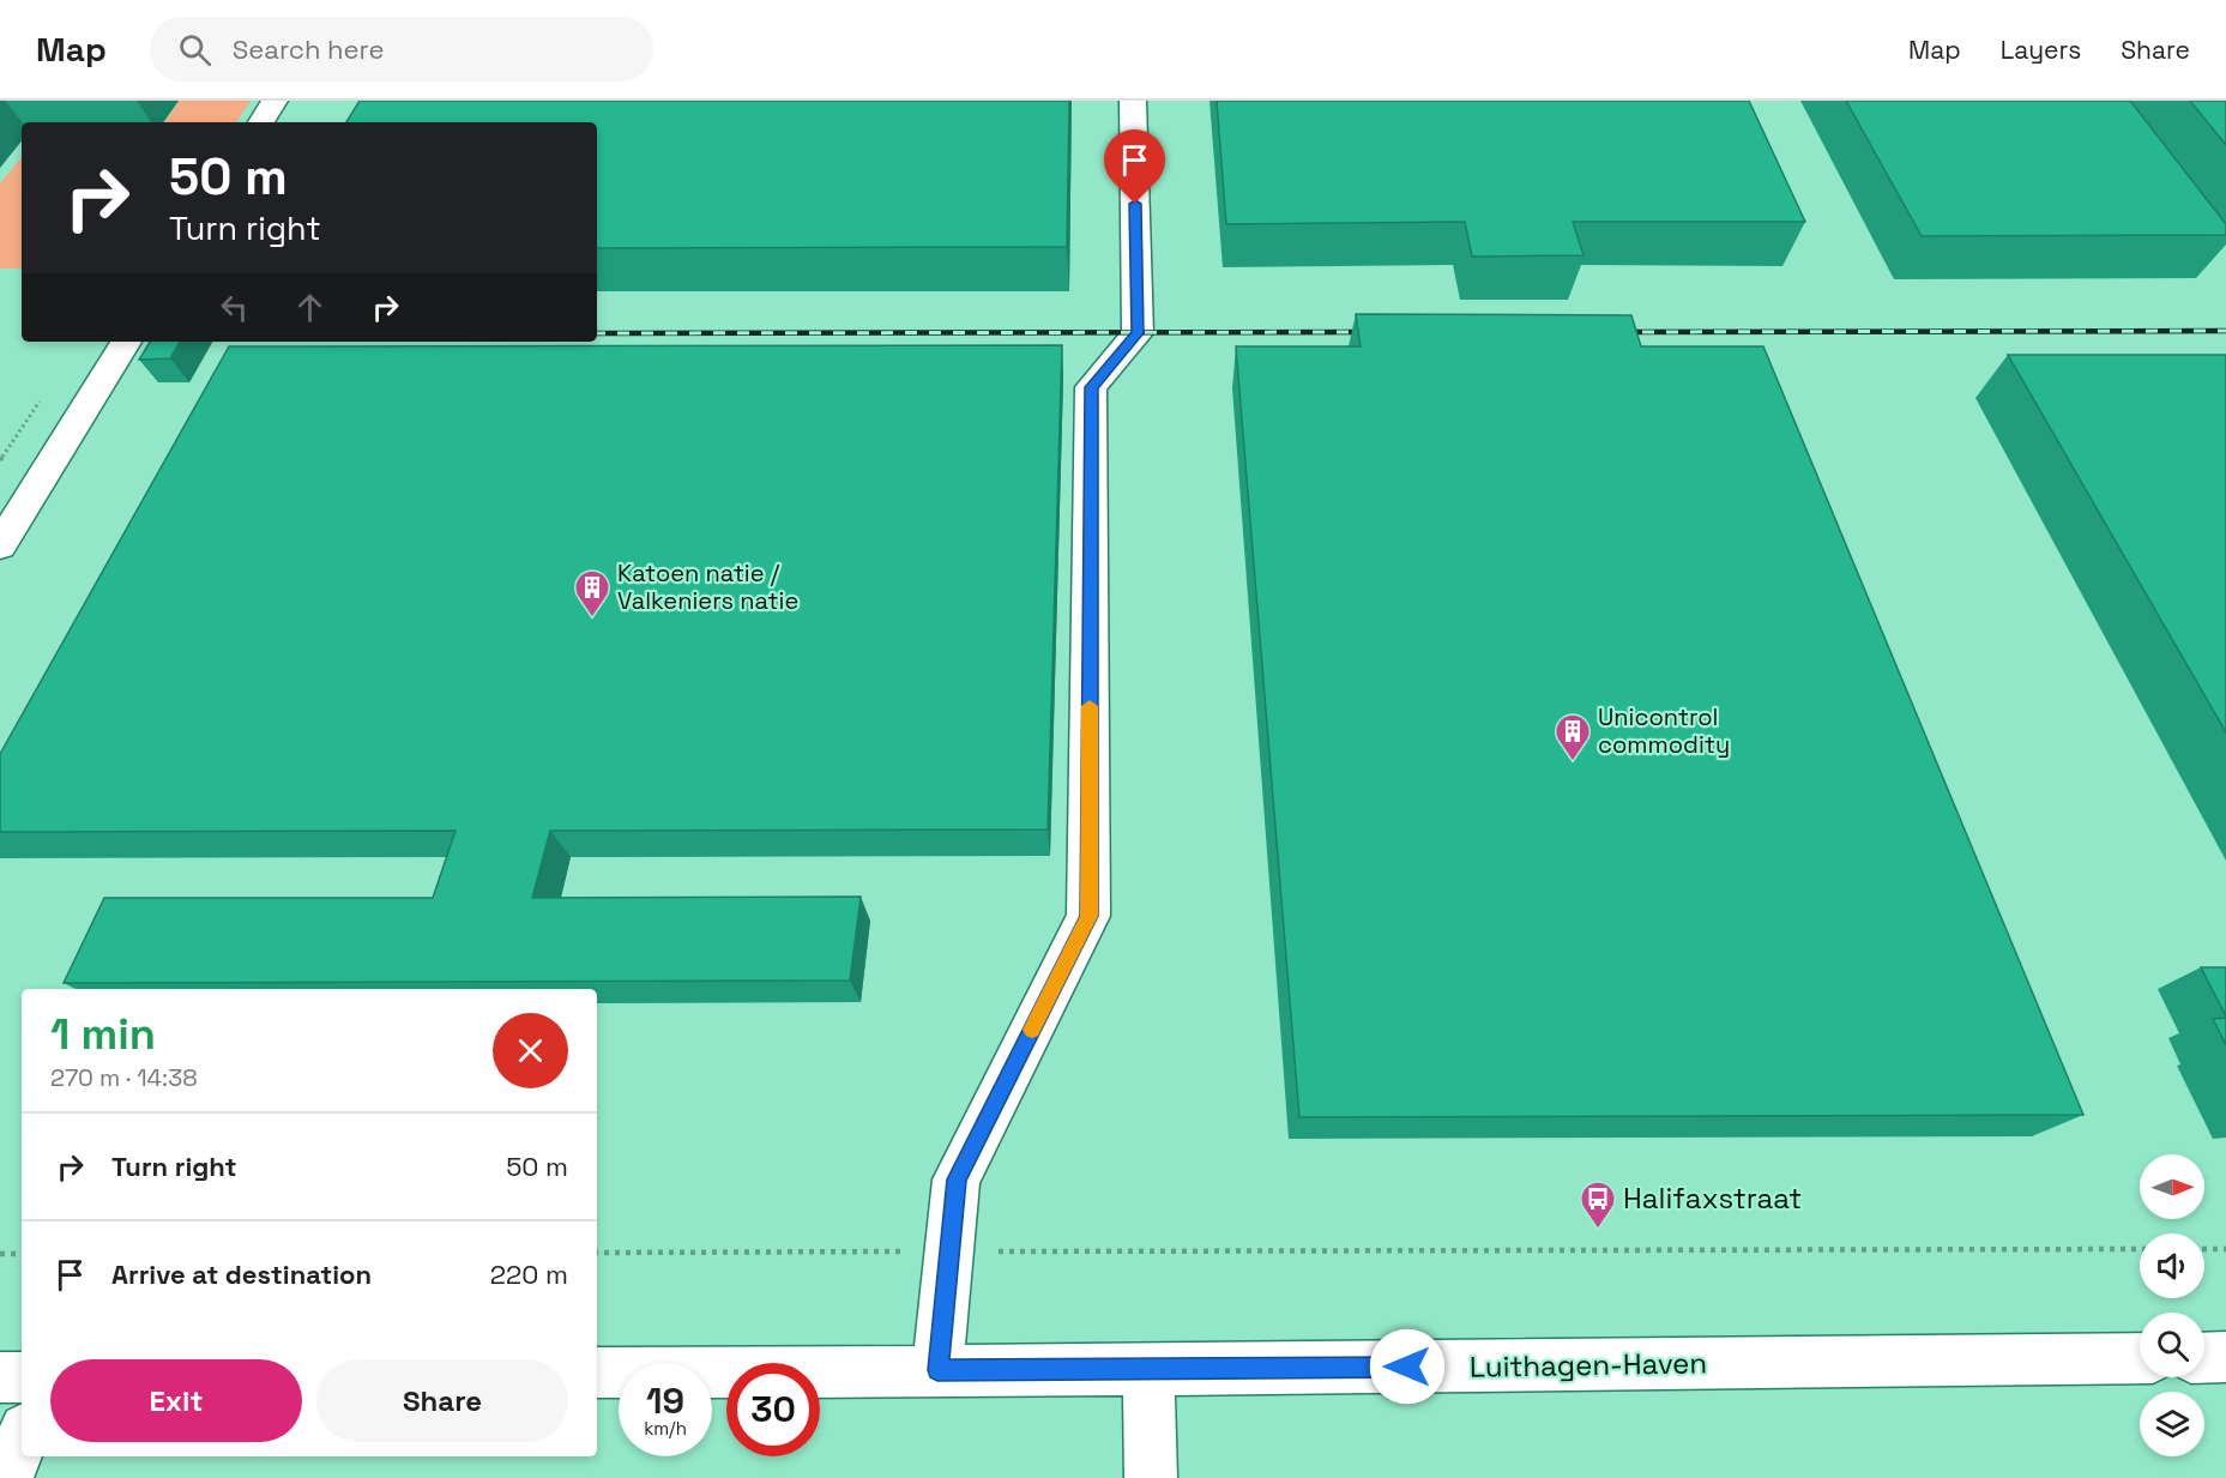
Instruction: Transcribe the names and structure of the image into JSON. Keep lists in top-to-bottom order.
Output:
{
  "streets": {
    "street": ["Luithagen-Haven"]
  },
  "places": {
    "building": ["Katoen natie / Valkeniers natie", "Unicontrol commodity"],
    "bus stop": ["Halifaxstraat"]
  },
  "north": "right",
  "page": {
    "header": "Map",
    "search": "Search here",
    "nav": ["Map", "Layers", "Share"],
    "turn": ["50 m", "Turn right"],
    "heading": ["1 min", "270 m · 14:38"],
    "list": [
      {
        "name": "Turn right",
        "value": "50 m"
      },
      {
        "name": "Arrive at destination",
        "value": "220 m"
      }
    ],
    "buttons": ["Exit", "Share"],
    "speed": "19 km/h",
    "limit": "30"
  }
}
